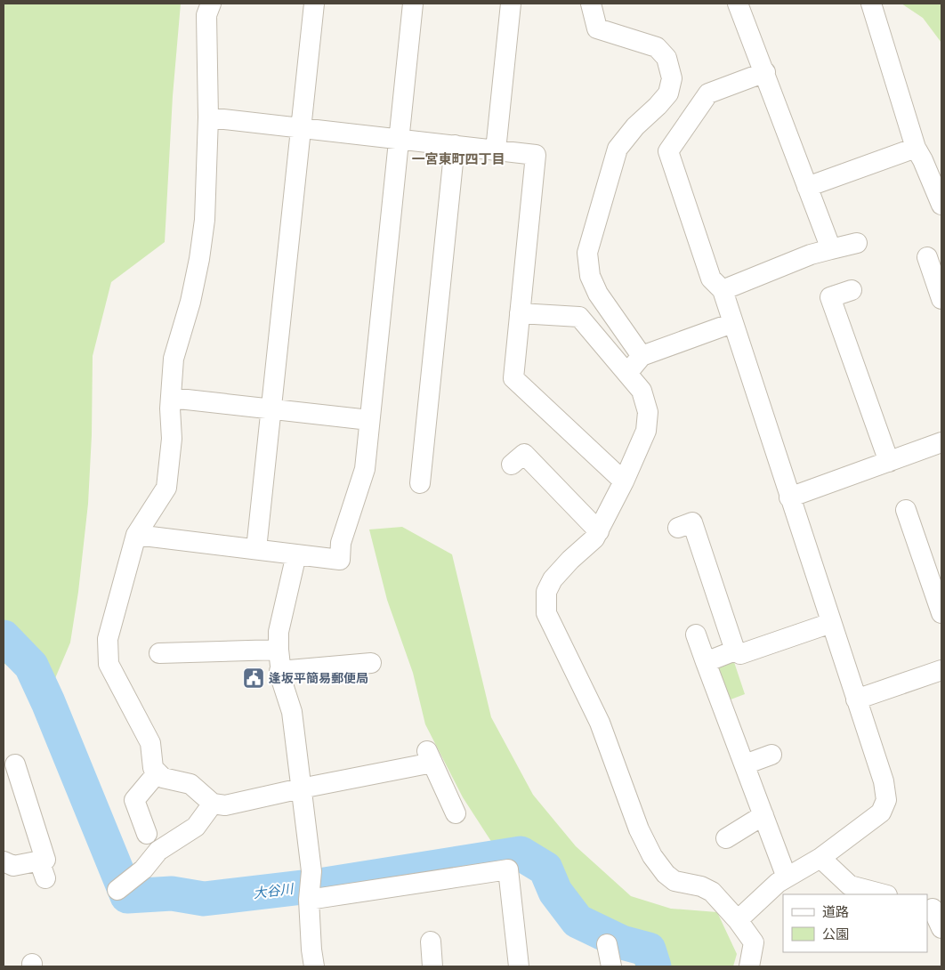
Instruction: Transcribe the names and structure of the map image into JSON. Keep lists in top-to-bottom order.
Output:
{
  "districts": ["一宮東町四丁目"],
  "water": ["大谷川"],
  "places": {
    "public building": ["逢坂平簡易郵便局"]
  },
  "legend": ["道路", "公園"]
}
